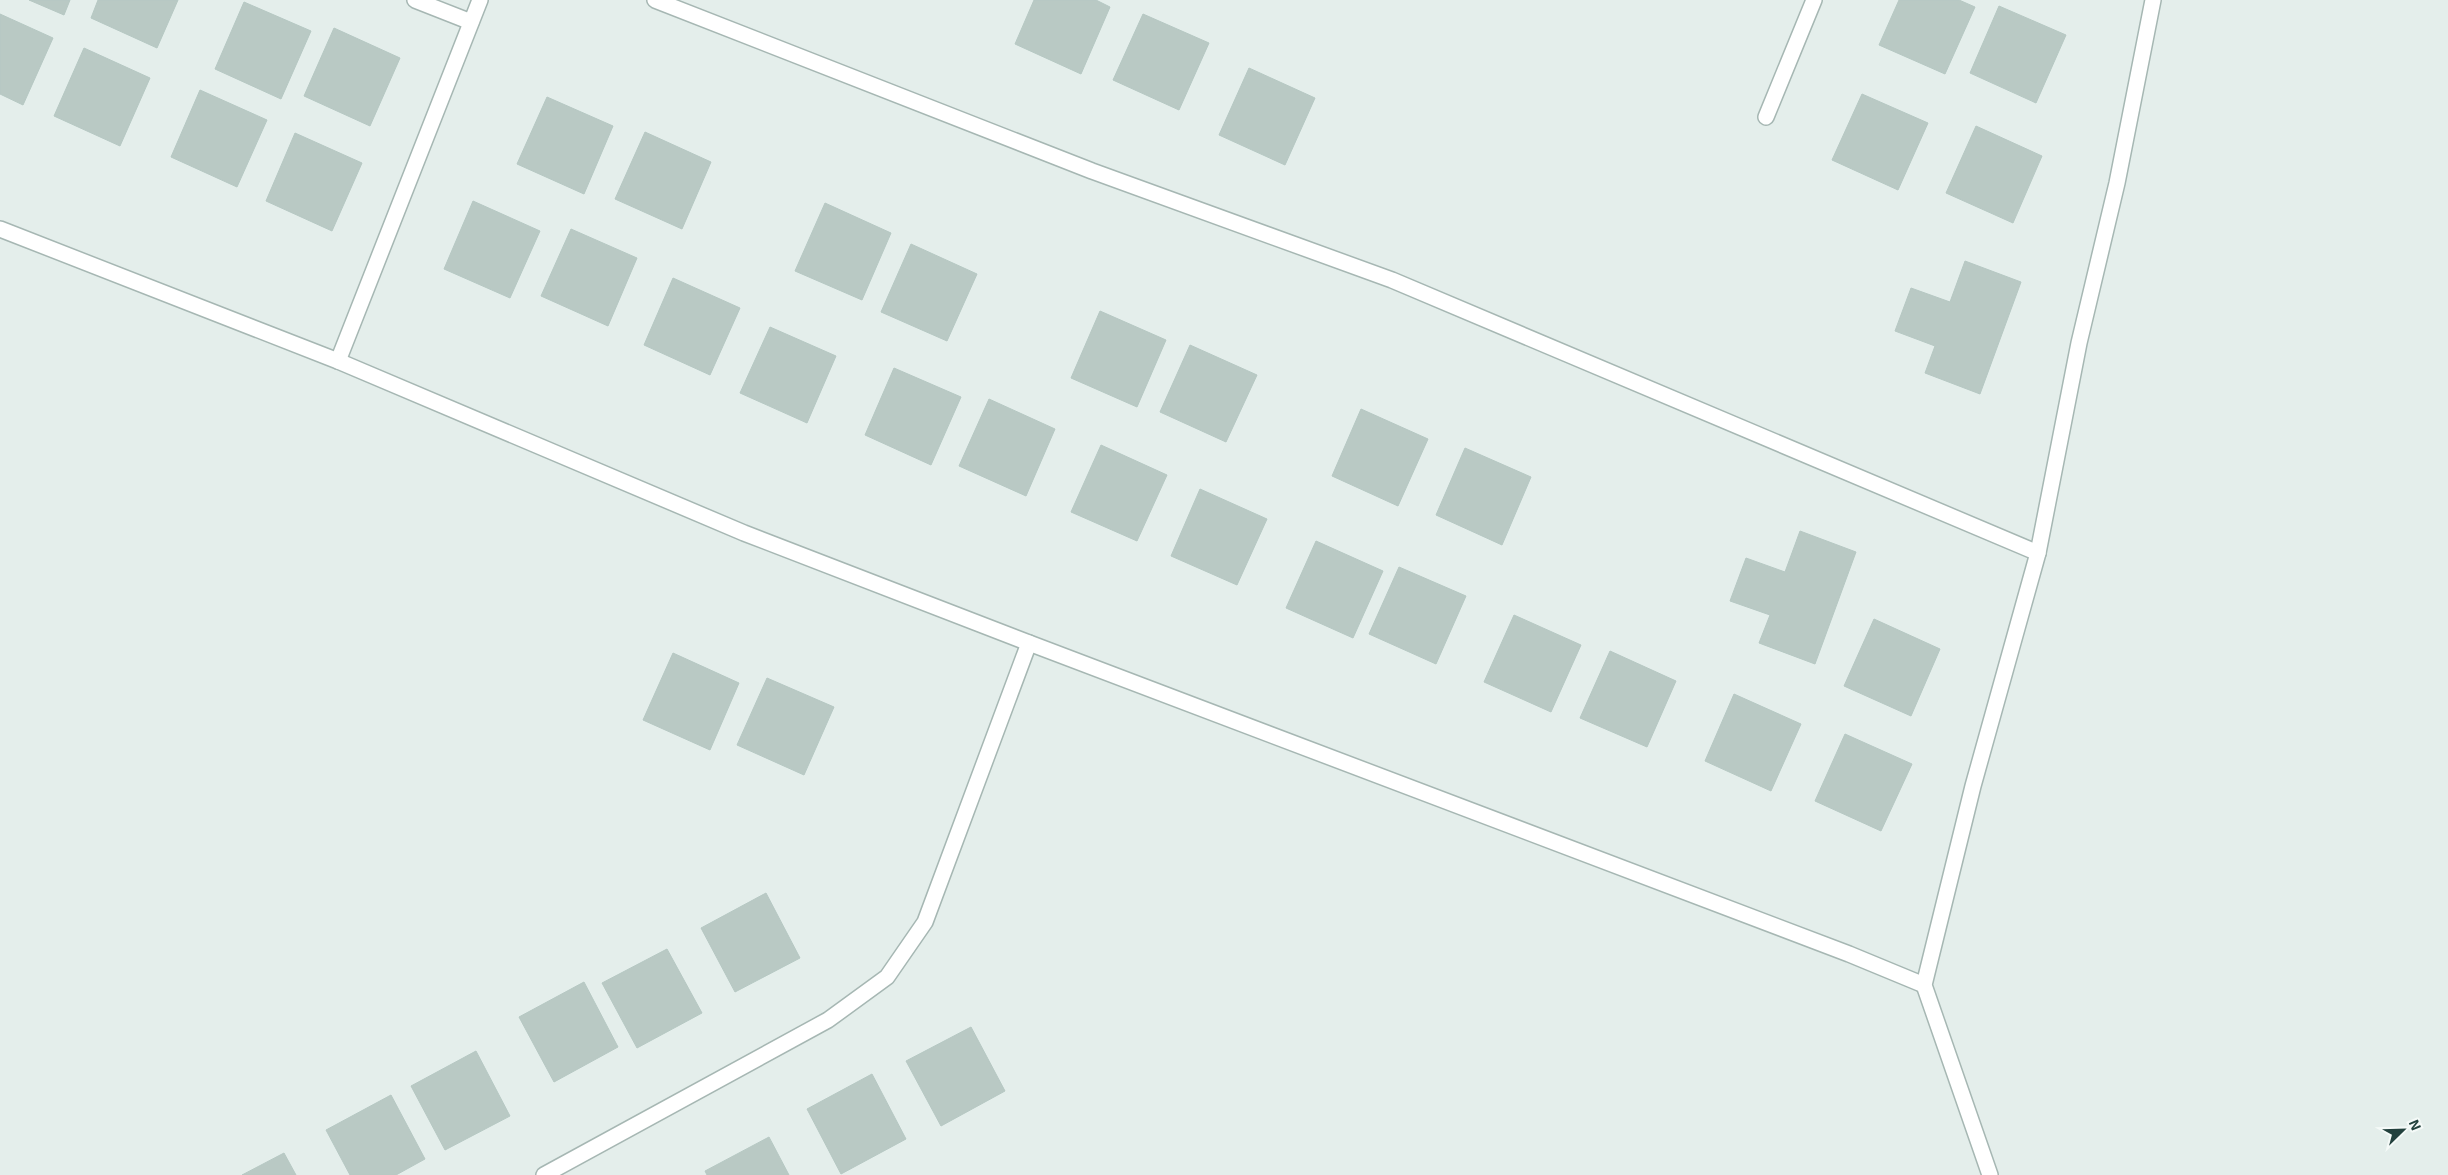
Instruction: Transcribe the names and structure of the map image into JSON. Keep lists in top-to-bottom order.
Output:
{
  "north": "top right"
}
